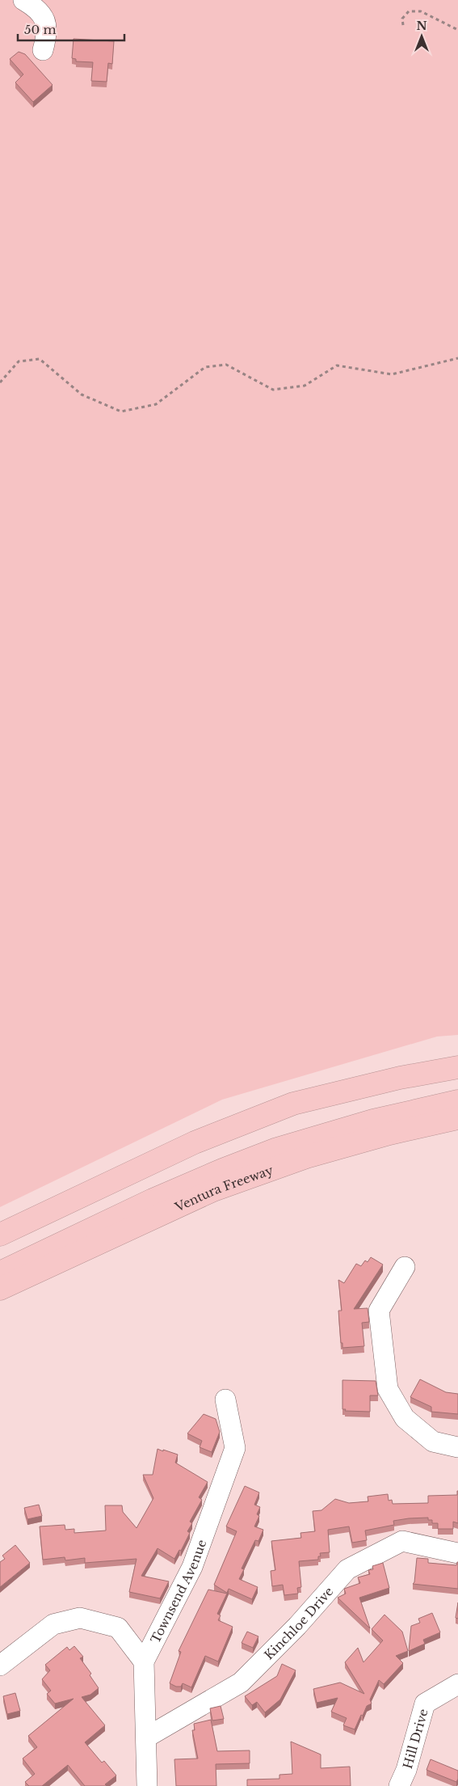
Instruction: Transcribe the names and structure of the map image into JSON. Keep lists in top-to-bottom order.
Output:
{
  "streets": {
    "highway": ["Ventura Freeway"],
    "street": ["Townsend Avenue", "Kinchloe Drive", "Hill Drive"]
  },
  "crossings": [
    ["Townsend Avenue", "Kinchloe Drive"]
  ],
  "scale_bar": "50 m",
  "north": "top"
}
